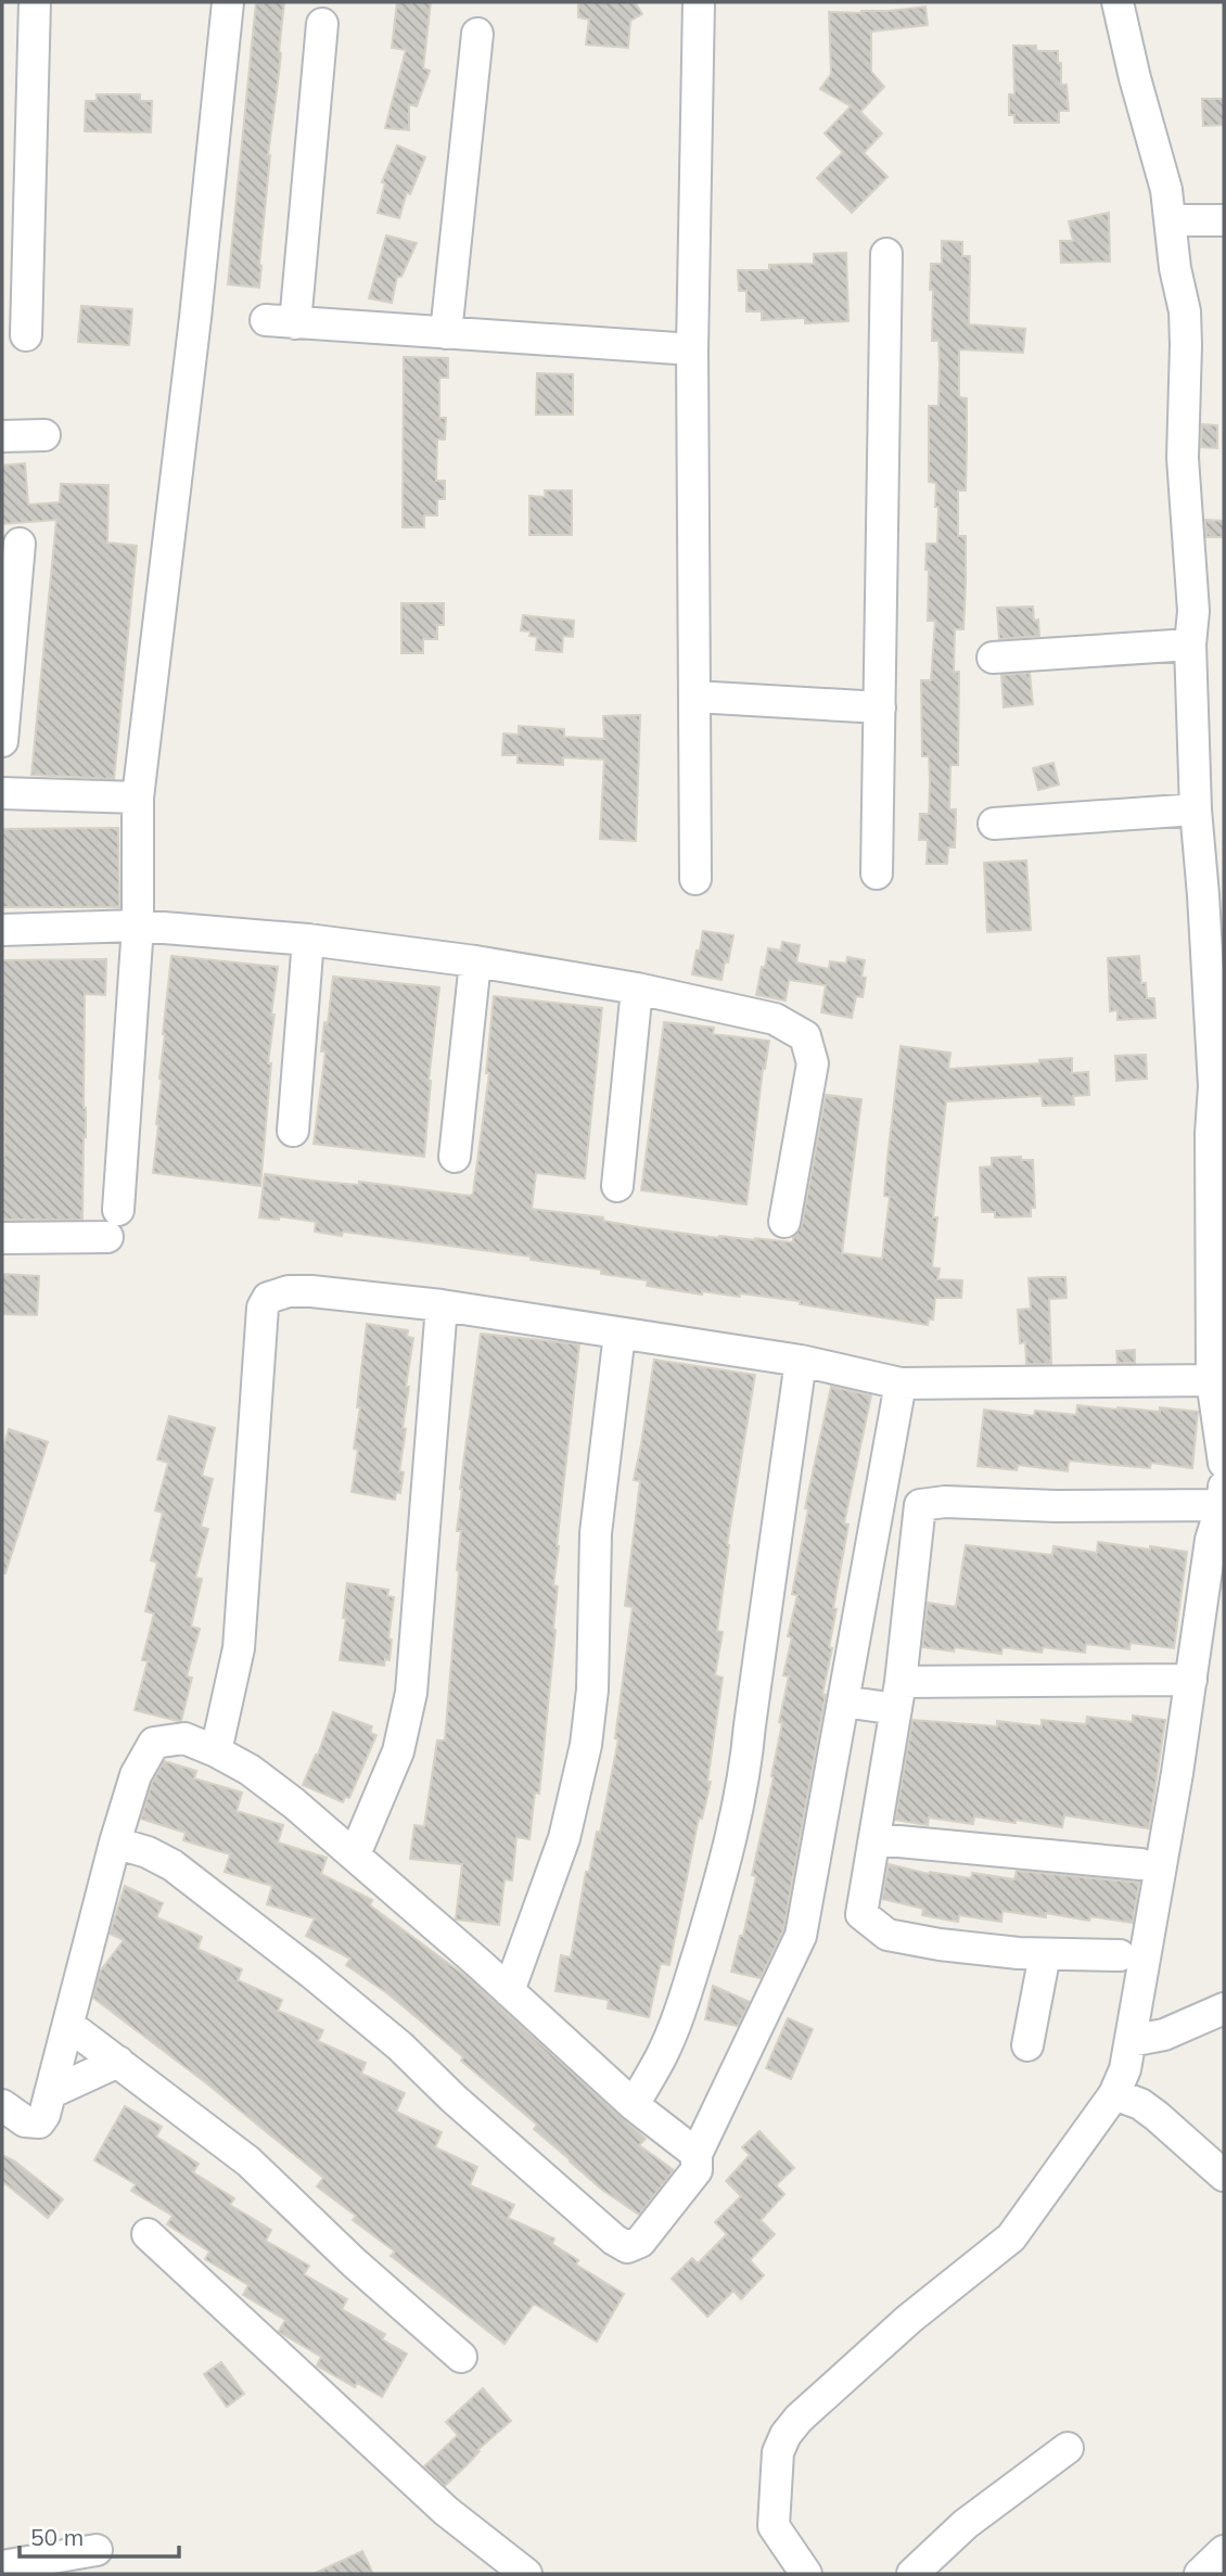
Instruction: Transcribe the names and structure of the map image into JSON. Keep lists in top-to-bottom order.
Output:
{
  "scale_bar": "50 m"
}
